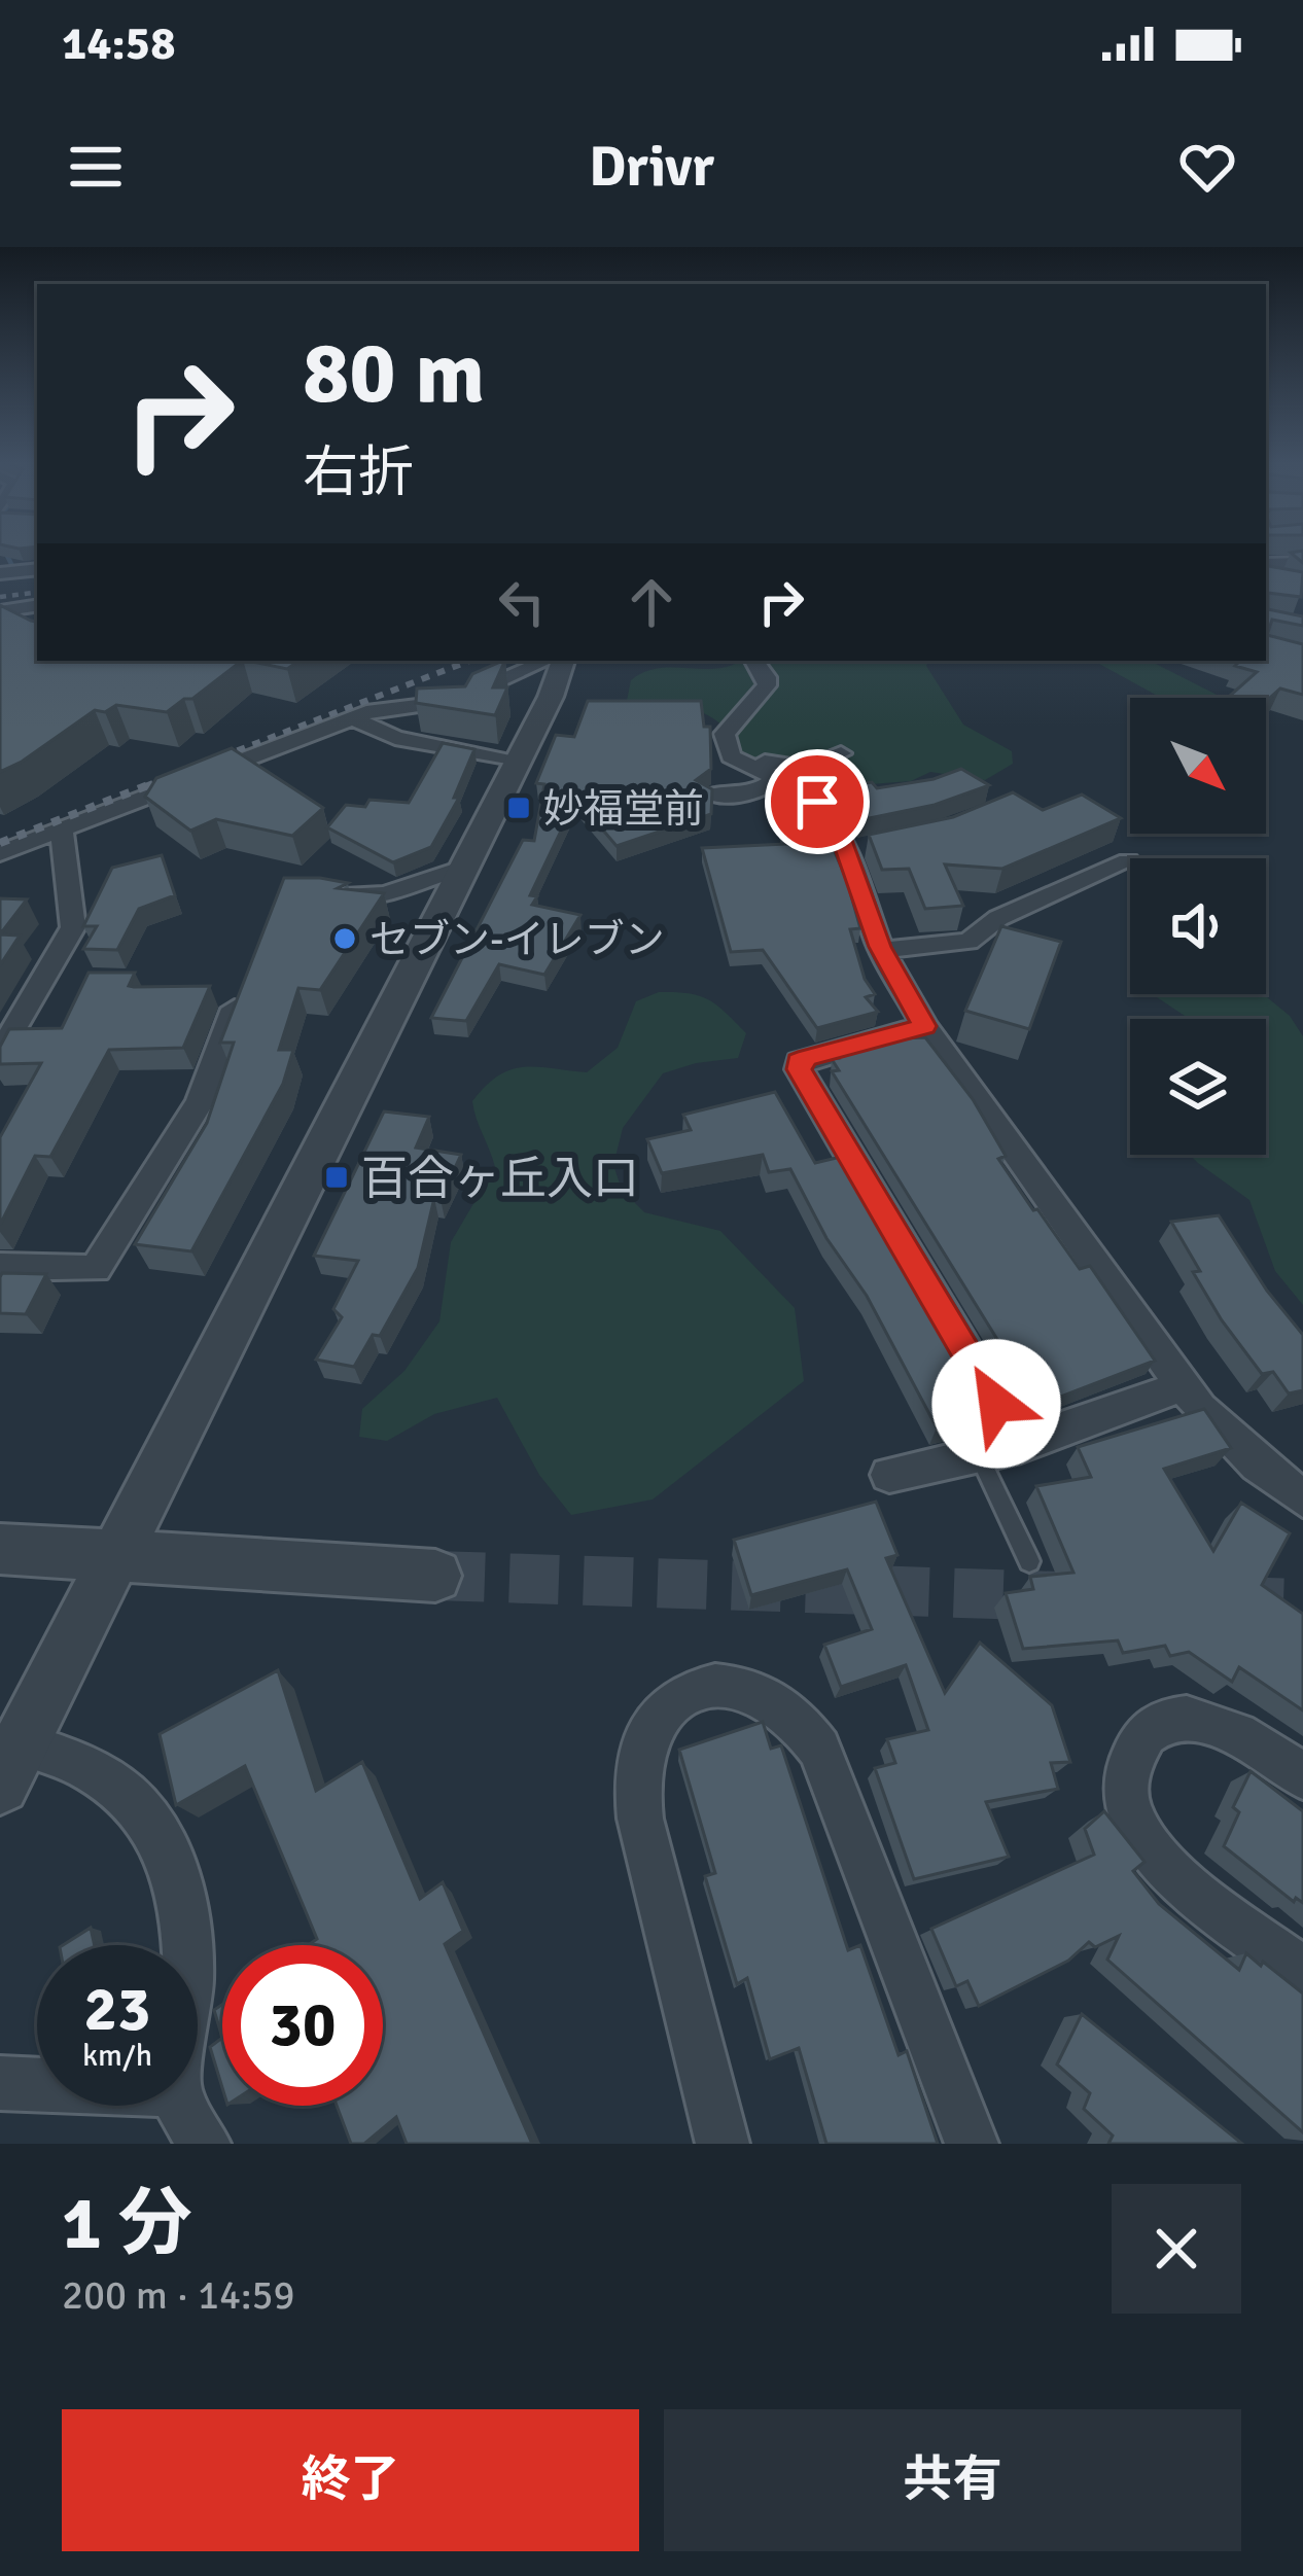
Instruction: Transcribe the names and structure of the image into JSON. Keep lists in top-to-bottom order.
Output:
{
  "places": {
    "transit": ["妙福堂前", "百合ヶ丘入口"],
    "other": ["セブン-イレブン"]
  },
  "north": "bottom right",
  "page": {
    "status": "14:58",
    "header": "Drivr",
    "turn": ["80 m", "右折"],
    "speed": "23 km/h",
    "limit": "30",
    "heading": ["1 分", "200 m · 14:59"],
    "buttons": ["終了", "共有"]
  }
}
